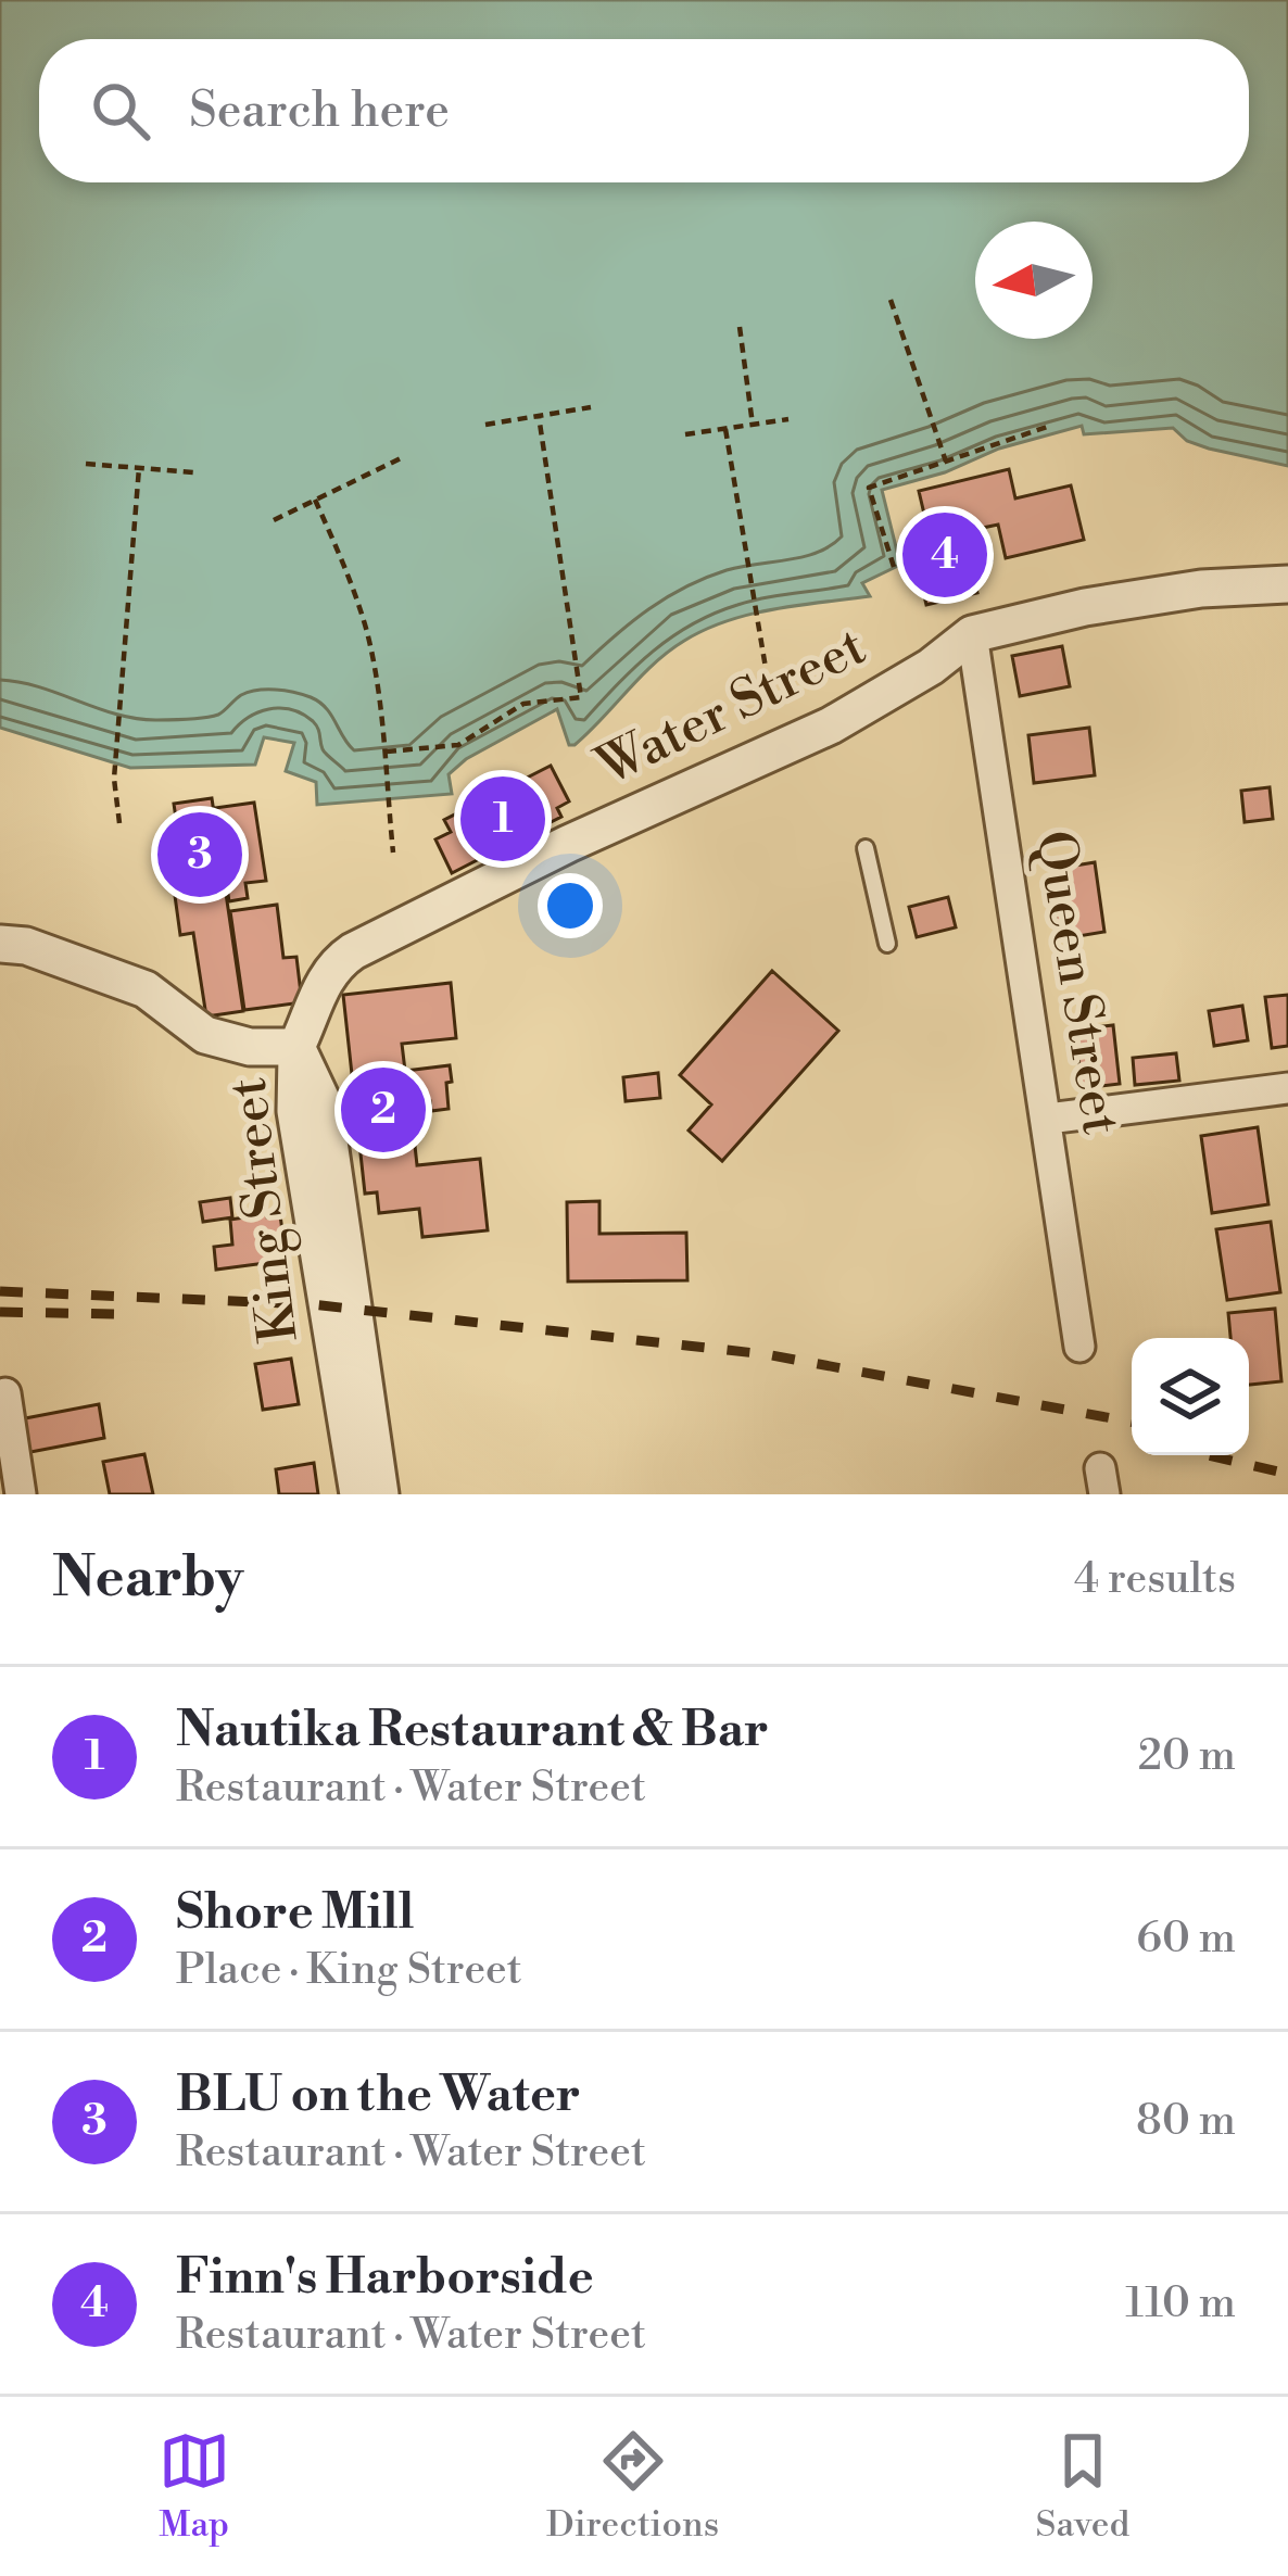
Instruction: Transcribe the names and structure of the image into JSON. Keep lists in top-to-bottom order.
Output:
{
  "streets": {
    "street": ["Water Street", "Queen Street", "King Street"]
  },
  "crossings": [
    ["Water Street", "Queen Street"],
    ["Water Street", "King Street"]
  ],
  "north": "left",
  "page": {
    "search": "Search here",
    "pins": [
      "4",
      "1",
      "3",
      "2"
    ],
    "heading": ["Nearby", "4 results"],
    "list": [
      {
        "mark": "1",
        "name": "Nautika Restaurant & Bar",
        "note": "Restaurant · Water Street",
        "value": "20 m"
      },
      {
        "mark": "2",
        "name": "Shore Mill",
        "note": "Place · King Street",
        "value": "60 m"
      },
      {
        "mark": "3",
        "name": "BLU on the Water",
        "note": "Restaurant · Water Street",
        "value": "80 m"
      },
      {
        "mark": "4",
        "name": "Finn's Harborside",
        "note": "Restaurant · Water Street",
        "value": "110 m"
      }
    ],
    "nav": ["Map", "Directions", "Saved"]
  }
}
